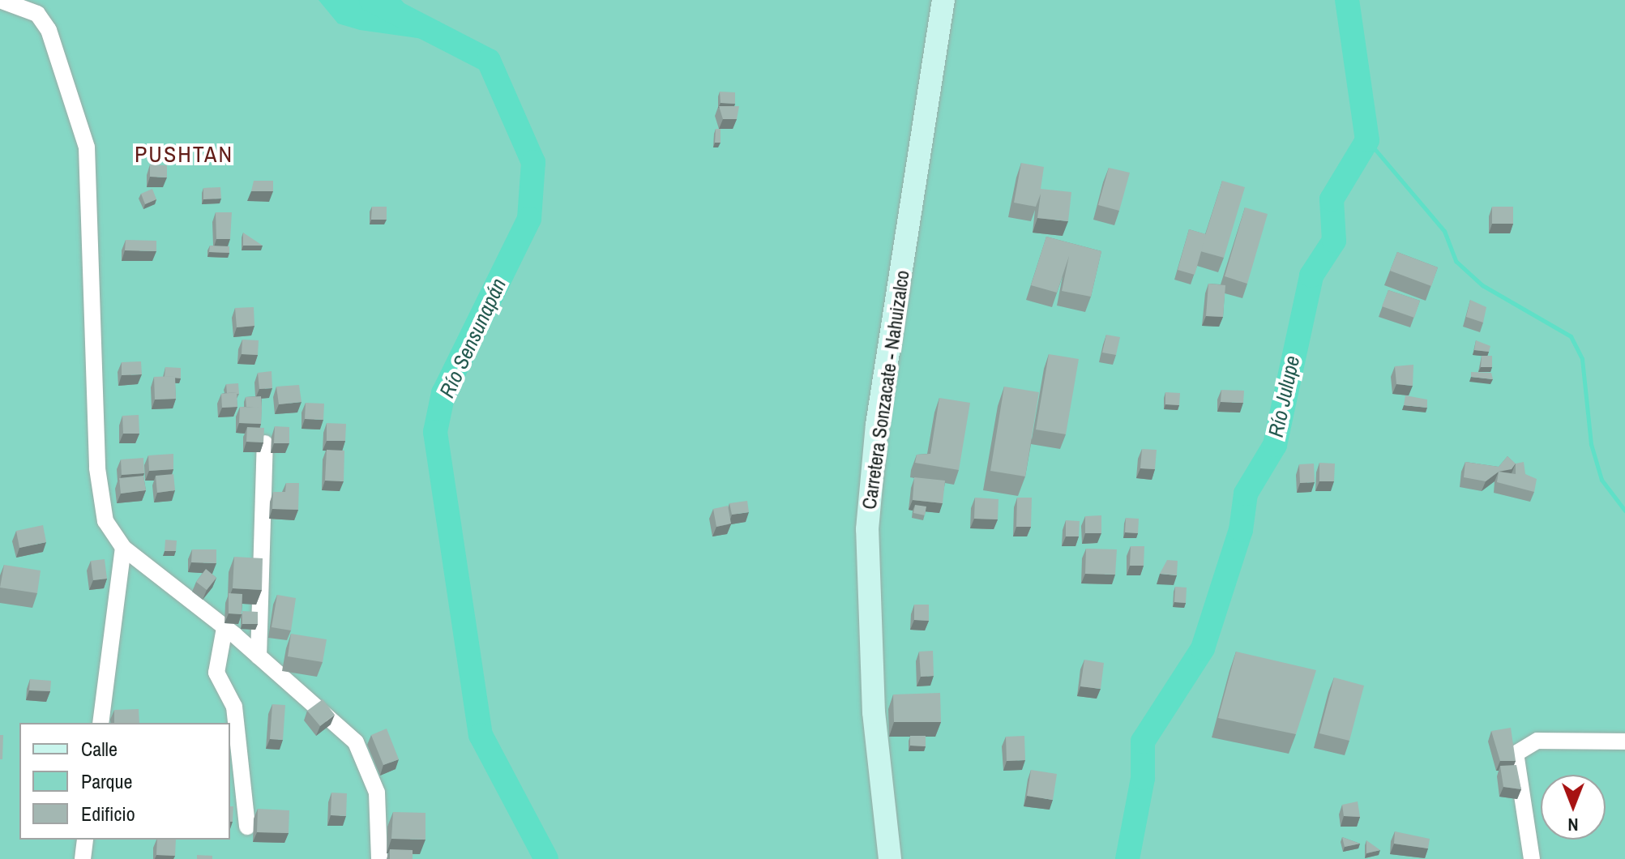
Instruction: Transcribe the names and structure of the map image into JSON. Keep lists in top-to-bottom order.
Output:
{
  "streets": {
    "street": ["Carretera Sonzacate - Nahuizalco"]
  },
  "districts": ["PUSHTAN"],
  "water": ["Río Sensunapán", "Río Julupe"],
  "legend": ["Calle", "Parque", "Edificio"],
  "north": "bottom"
}
